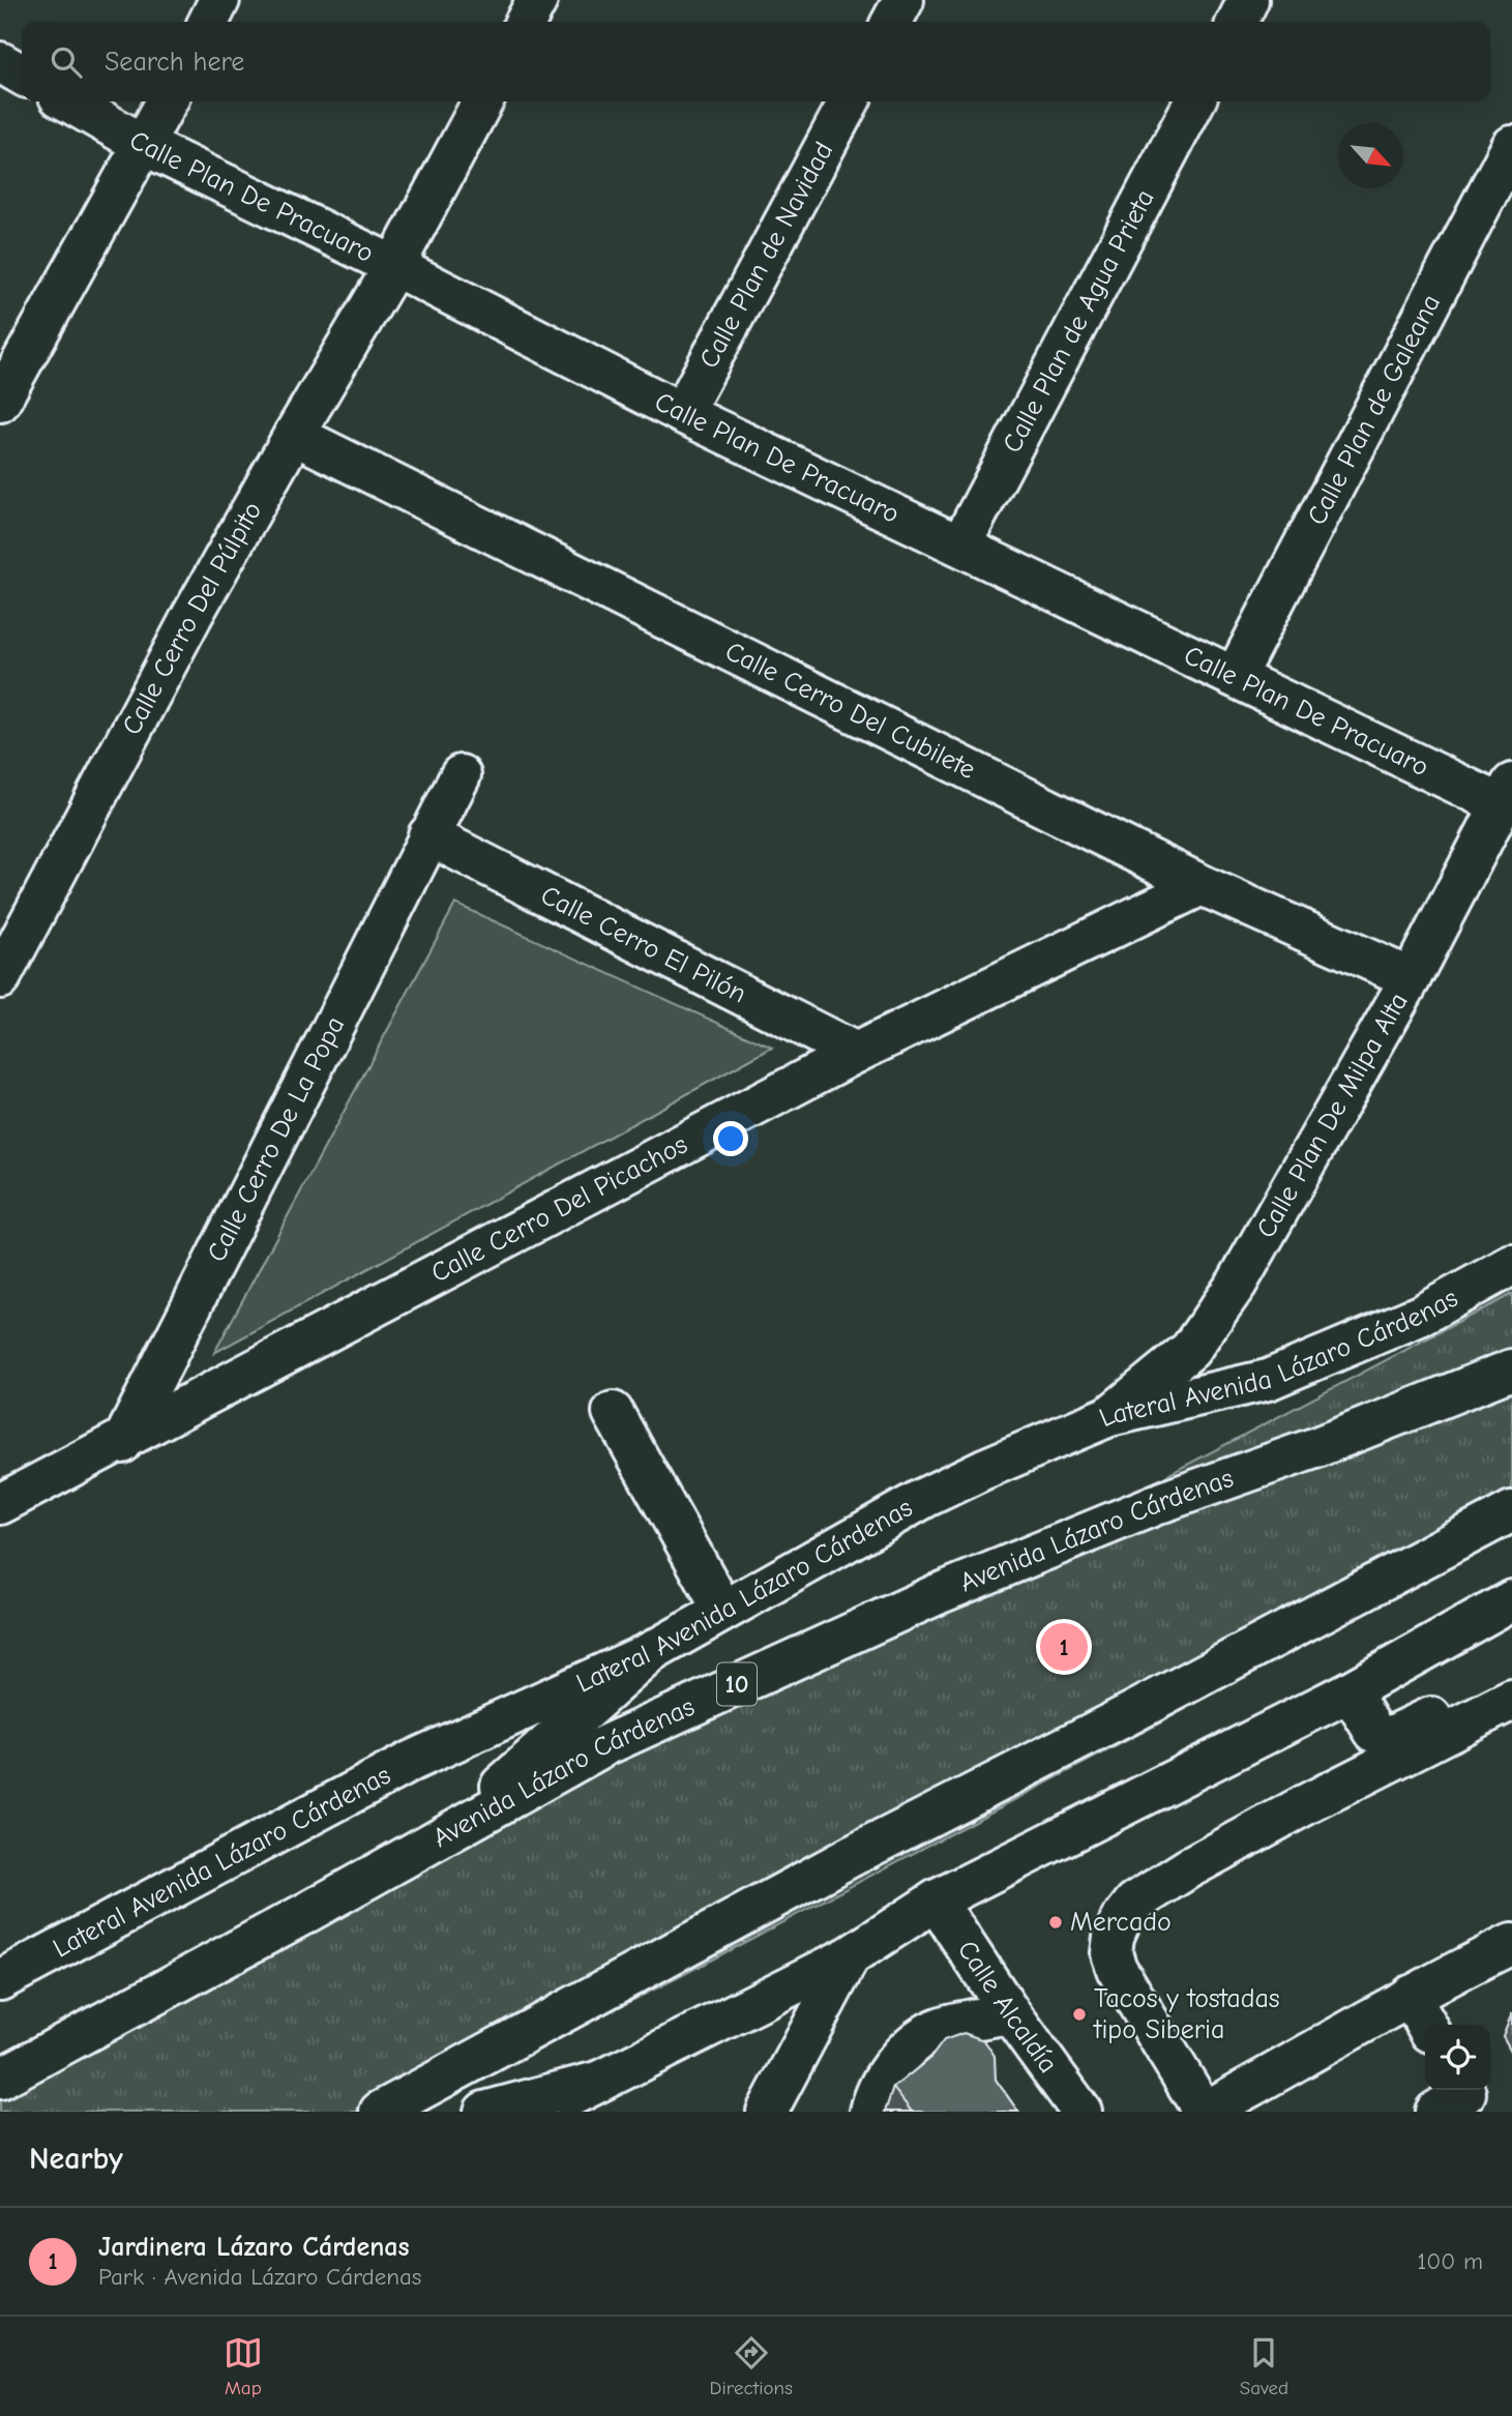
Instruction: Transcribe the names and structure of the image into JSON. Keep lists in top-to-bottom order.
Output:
{
  "streets": {
    "main road": [
      "Calle Plan De Pracuaro",
      "Calle Plan de Navidad",
      "Calle Plan de Agua Prieta",
      "Calle Plan de Galeana",
      "Calle Cerro Del Púlpito",
      "Calle Cerro Del Cubilete",
      "Calle Cerro El Pilón",
      "Calle Plan De Milpa Alta",
      "Calle Cerro De La Popa",
      "Calle Cerro Del Picachos",
      "Lateral Avenida Lázaro Cárdenas",
      "Avenida Lázaro Cárdenas",
      "10",
      "Calle Alcaldía"
    ]
  },
  "crossings": [
    ["Calle Plan De Pracuaro", "Calle Plan de Navidad"],
    ["Calle Plan De Pracuaro", "Calle Plan de Agua Prieta"],
    ["Calle Plan De Pracuaro", "Calle Plan de Galeana"],
    ["Calle Plan De Pracuaro", "Calle Cerro Del Púlpito"],
    ["Calle Plan De Pracuaro", "Calle Plan De Milpa Alta"],
    ["Calle Cerro Del Púlpito", "Calle Cerro Del Cubilete"],
    ["Calle Cerro Del Cubilete", "Calle Plan De Milpa Alta"],
    ["Calle Cerro Del Cubilete", "Calle Cerro Del Picachos"],
    ["Calle Cerro El Pilón", "Calle Cerro De La Popa"],
    ["Calle Cerro El Pilón", "Calle Cerro Del Picachos"],
    ["Calle Plan De Milpa Alta", "Lateral Avenida Lázaro Cárdenas"],
    ["Calle Cerro De La Popa", "Calle Cerro Del Picachos"]
  ],
  "places": ["Mercado", "Tacos y tostadas tipo Siberia"],
  "north": "bottom right",
  "page": {
    "search": "Search here",
    "pins": "1",
    "heading": "Nearby",
    "list": [
      {
        "mark": "1",
        "name": "Jardinera Lázaro Cárdenas",
        "note": "Park · Avenida Lázaro Cárdenas",
        "value": "100 m"
      }
    ],
    "nav": ["Map", "Directions", "Saved"]
  }
}
